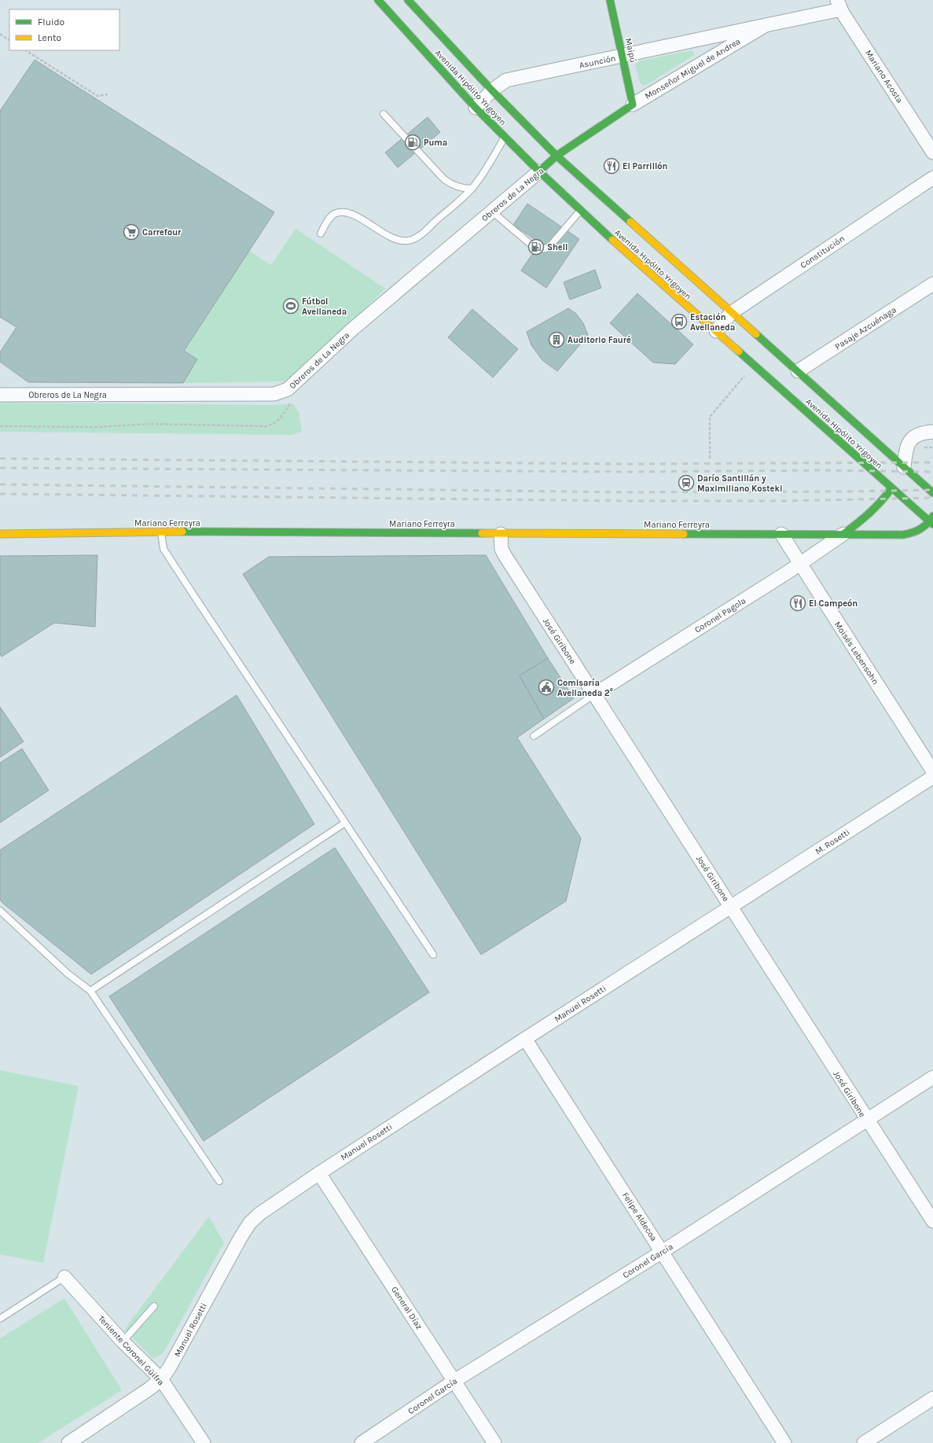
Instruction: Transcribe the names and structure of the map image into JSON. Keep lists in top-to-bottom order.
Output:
{
  "streets": {
    "main road": [
      "Maipú",
      "Monseñor Miguel de Andrea",
      "Avenida Hipólito Yrigoyen",
      "Obreros de La Negra",
      "Mariano Ferreyra"
    ],
    "street": [
      "Asunción",
      "Mariano Acosta",
      "Constitución",
      "Pasaje Azcuénaga",
      "Coronel Pagola",
      "José Giribone",
      "Moisés Lebensohn",
      "M. Rosetti",
      "Manuel Rosetti",
      "Felipe Aldecoa",
      "Coronel García",
      "General Díaz",
      "Teniente Coronel Güifra"
    ]
  },
  "crossings": [
    ["Maipú", "Asunción"],
    ["Maipú", "Monseñor Miguel de Andrea"],
    ["Asunción", "Monseñor Miguel de Andrea"],
    ["Asunción", "Avenida Hipólito Yrigoyen"],
    ["Monseñor Miguel de Andrea", "Mariano Acosta"],
    ["Monseñor Miguel de Andrea", "Avenida Hipólito Yrigoyen"],
    ["Monseñor Miguel de Andrea", "Obreros de La Negra"],
    ["Avenida Hipólito Yrigoyen", "Obreros de La Negra"],
    ["Avenida Hipólito Yrigoyen", "Constitución"],
    ["Avenida Hipólito Yrigoyen", "Pasaje Azcuénaga"],
    ["Avenida Hipólito Yrigoyen", "Mariano Ferreyra"],
    ["Mariano Ferreyra", "Coronel Pagola"],
    ["Mariano Ferreyra", "José Giribone"],
    ["Mariano Ferreyra", "Moisés Lebensohn"],
    ["Coronel Pagola", "José Giribone"],
    ["Coronel Pagola", "Moisés Lebensohn"],
    ["José Giribone", "M. Rosetti"],
    ["José Giribone", "Manuel Rosetti"],
    ["José Giribone", "Coronel García"],
    ["M. Rosetti", "Manuel Rosetti"],
    ["Manuel Rosetti", "Felipe Aldecoa"],
    ["Manuel Rosetti", "General Díaz"],
    ["Manuel Rosetti", "Teniente Coronel Güifra"],
    ["Felipe Aldecoa", "Coronel García"],
    ["Coronel García", "General Díaz"]
  ],
  "places": {
    "fuel station": ["Puma", "Shell"],
    "restaurant": ["El Parrillón", "El Campeón"],
    "supermarket": ["Carrefour"],
    "sports": ["Fútbol Avellaneda"],
    "bus stop": ["Estación Avellaneda"],
    "building": ["Auditorio Fauré"],
    "station": ["Darío Santillán y Maximiliano Kosteki"],
    "public building": ["Comisaría Avellaneda 2°"]
  },
  "legend": ["Fluido", "Lento"]
}
